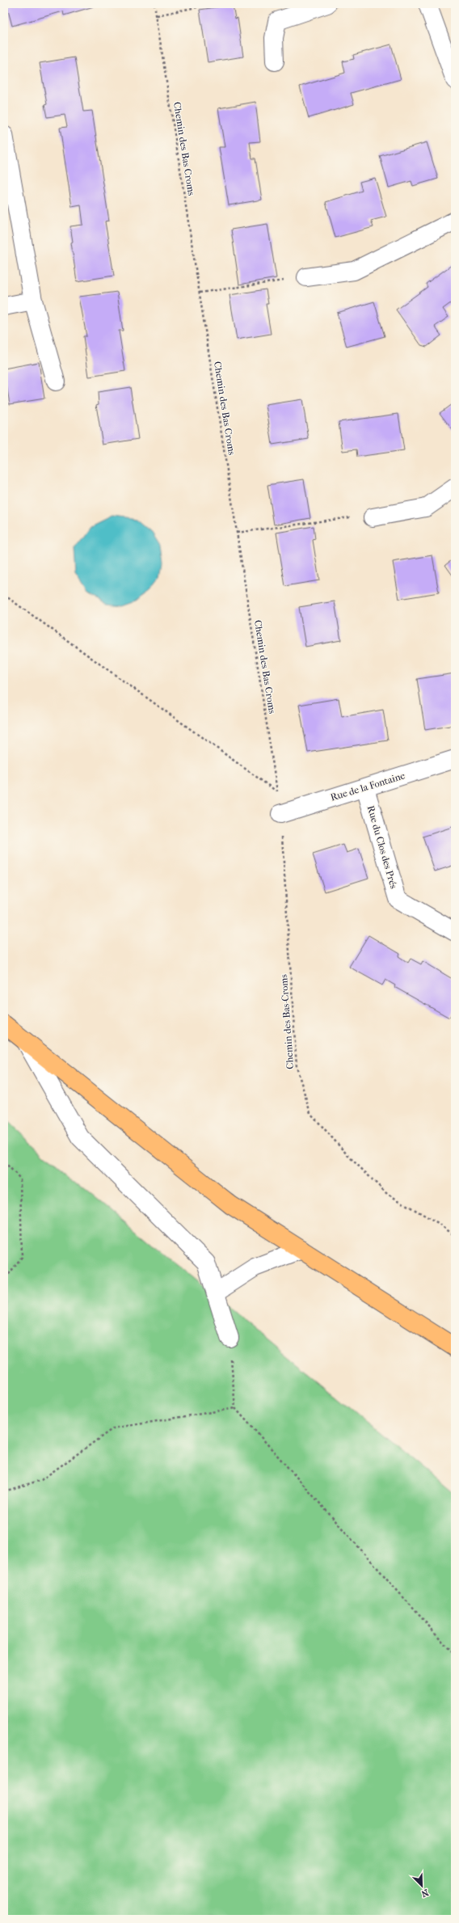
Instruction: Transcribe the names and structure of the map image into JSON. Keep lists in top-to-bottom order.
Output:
{
  "streets": {
    "street": ["Rue de la Fontaine", "Rue du Clos des Prés"],
    "path": ["Chemin des Bas Croms", "Chemin des Bas-Croms"]
  },
  "crossings": [
    ["Chemin des Bas Croms", "Rue de la Fontaine"],
    ["Chemin des Bas Croms", "Chemin des Bas-Croms"],
    ["Rue de la Fontaine", "Rue du Clos des Prés"],
    ["Rue de la Fontaine", "Chemin des Bas-Croms"]
  ],
  "north": "bottom right"
}
